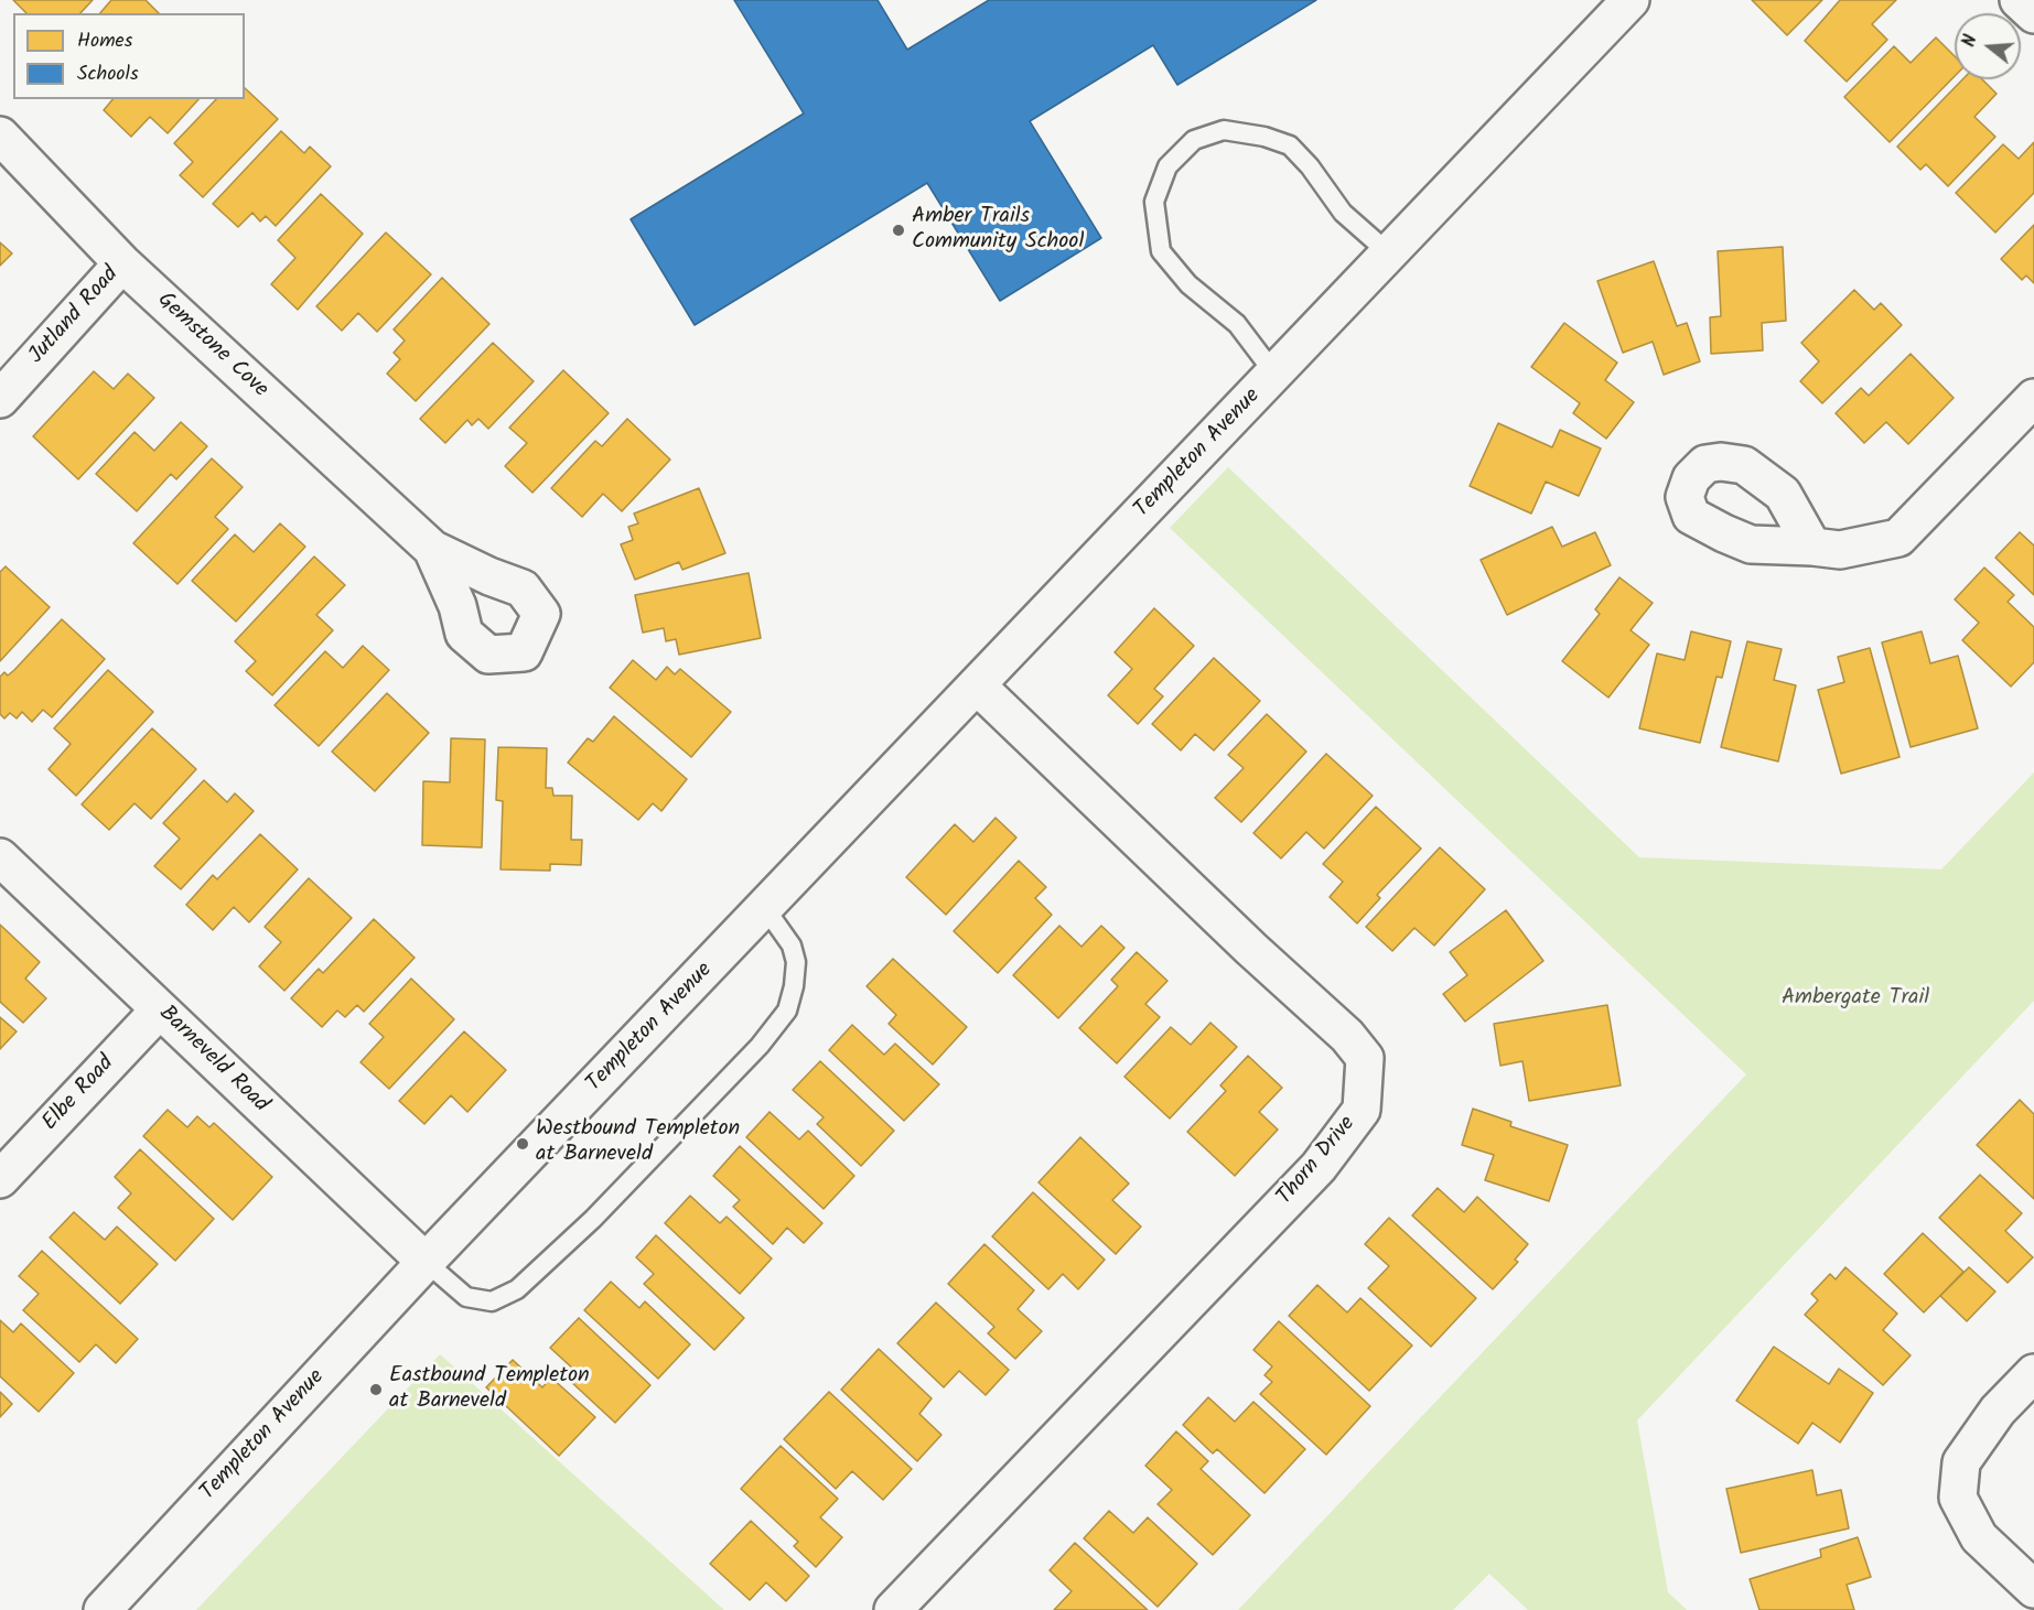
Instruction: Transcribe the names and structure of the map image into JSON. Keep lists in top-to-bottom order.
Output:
{
  "streets": {
    "street": [
      "Jutland Road",
      "Gemstone Cove",
      "Templeton Avenue",
      "Barneveld Road",
      "Elbe Road",
      "Thorn Drive"
    ]
  },
  "crossings": [
    ["Jutland Road", "Gemstone Cove"],
    ["Templeton Avenue", "Barneveld Road"],
    ["Templeton Avenue", "Thorn Drive"],
    ["Barneveld Road", "Elbe Road"]
  ],
  "parks": ["Ambergate Trail"],
  "places": ["Amber Trails Community School", "Westbound Templeton at Barneveld", "Eastbound Templeton at Barneveld"],
  "legend": ["Homes", "Schools"],
  "north": "left"
}
